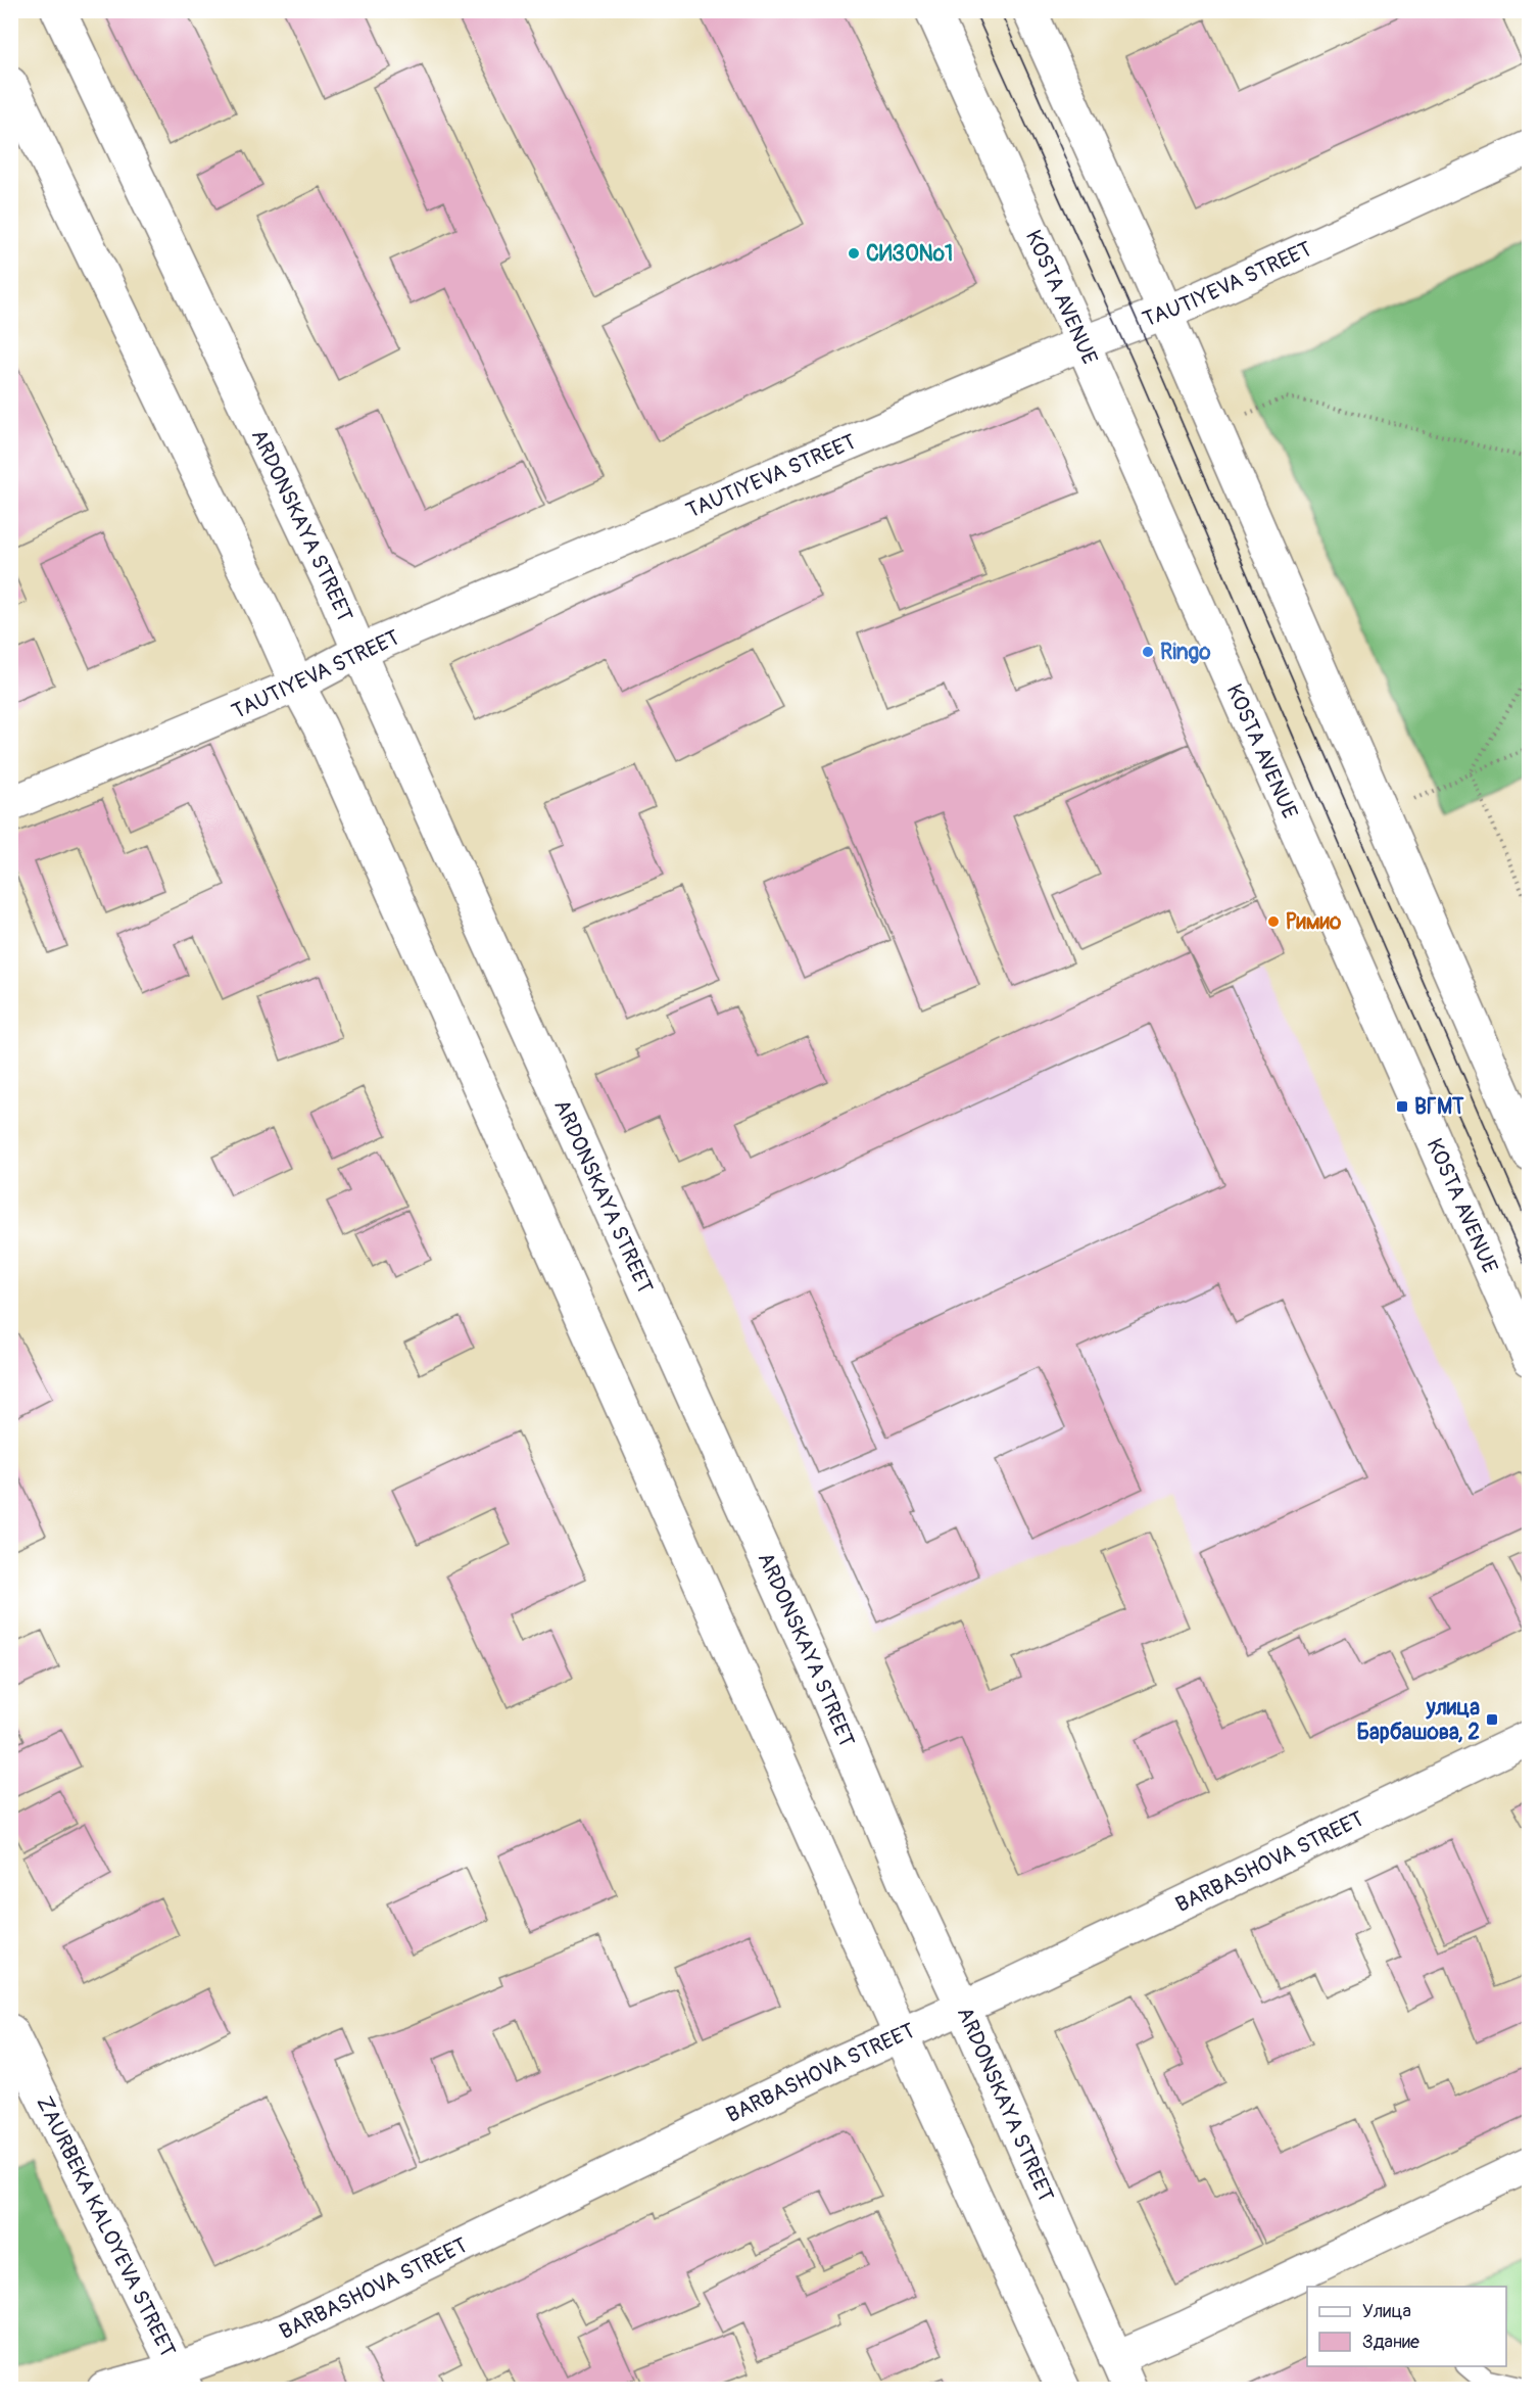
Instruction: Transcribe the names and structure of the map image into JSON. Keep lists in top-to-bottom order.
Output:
{
  "streets": {
    "main road": [
      "TAUTIYEVA STREET",
      "KOSTA AVENUE",
      "ARDONSKAYA STREET",
      "BARBASHOVA STREET",
      "ZAURBEKA KALOYEVA STREET"
    ]
  },
  "crossings": [
    ["TAUTIYEVA STREET", "KOSTA AVENUE"],
    ["TAUTIYEVA STREET", "ARDONSKAYA STREET"],
    ["ARDONSKAYA STREET", "BARBASHOVA STREET"],
    ["BARBASHOVA STREET", "ZAURBEKA KALOYEVA STREET"]
  ],
  "places": {
    "other": ["СИЗО№1", "Ringo", "Римио"],
    "transit": ["ВГМТ", "улица Барбашова, 2"]
  },
  "legend": ["Улица", "Здание"]
}
